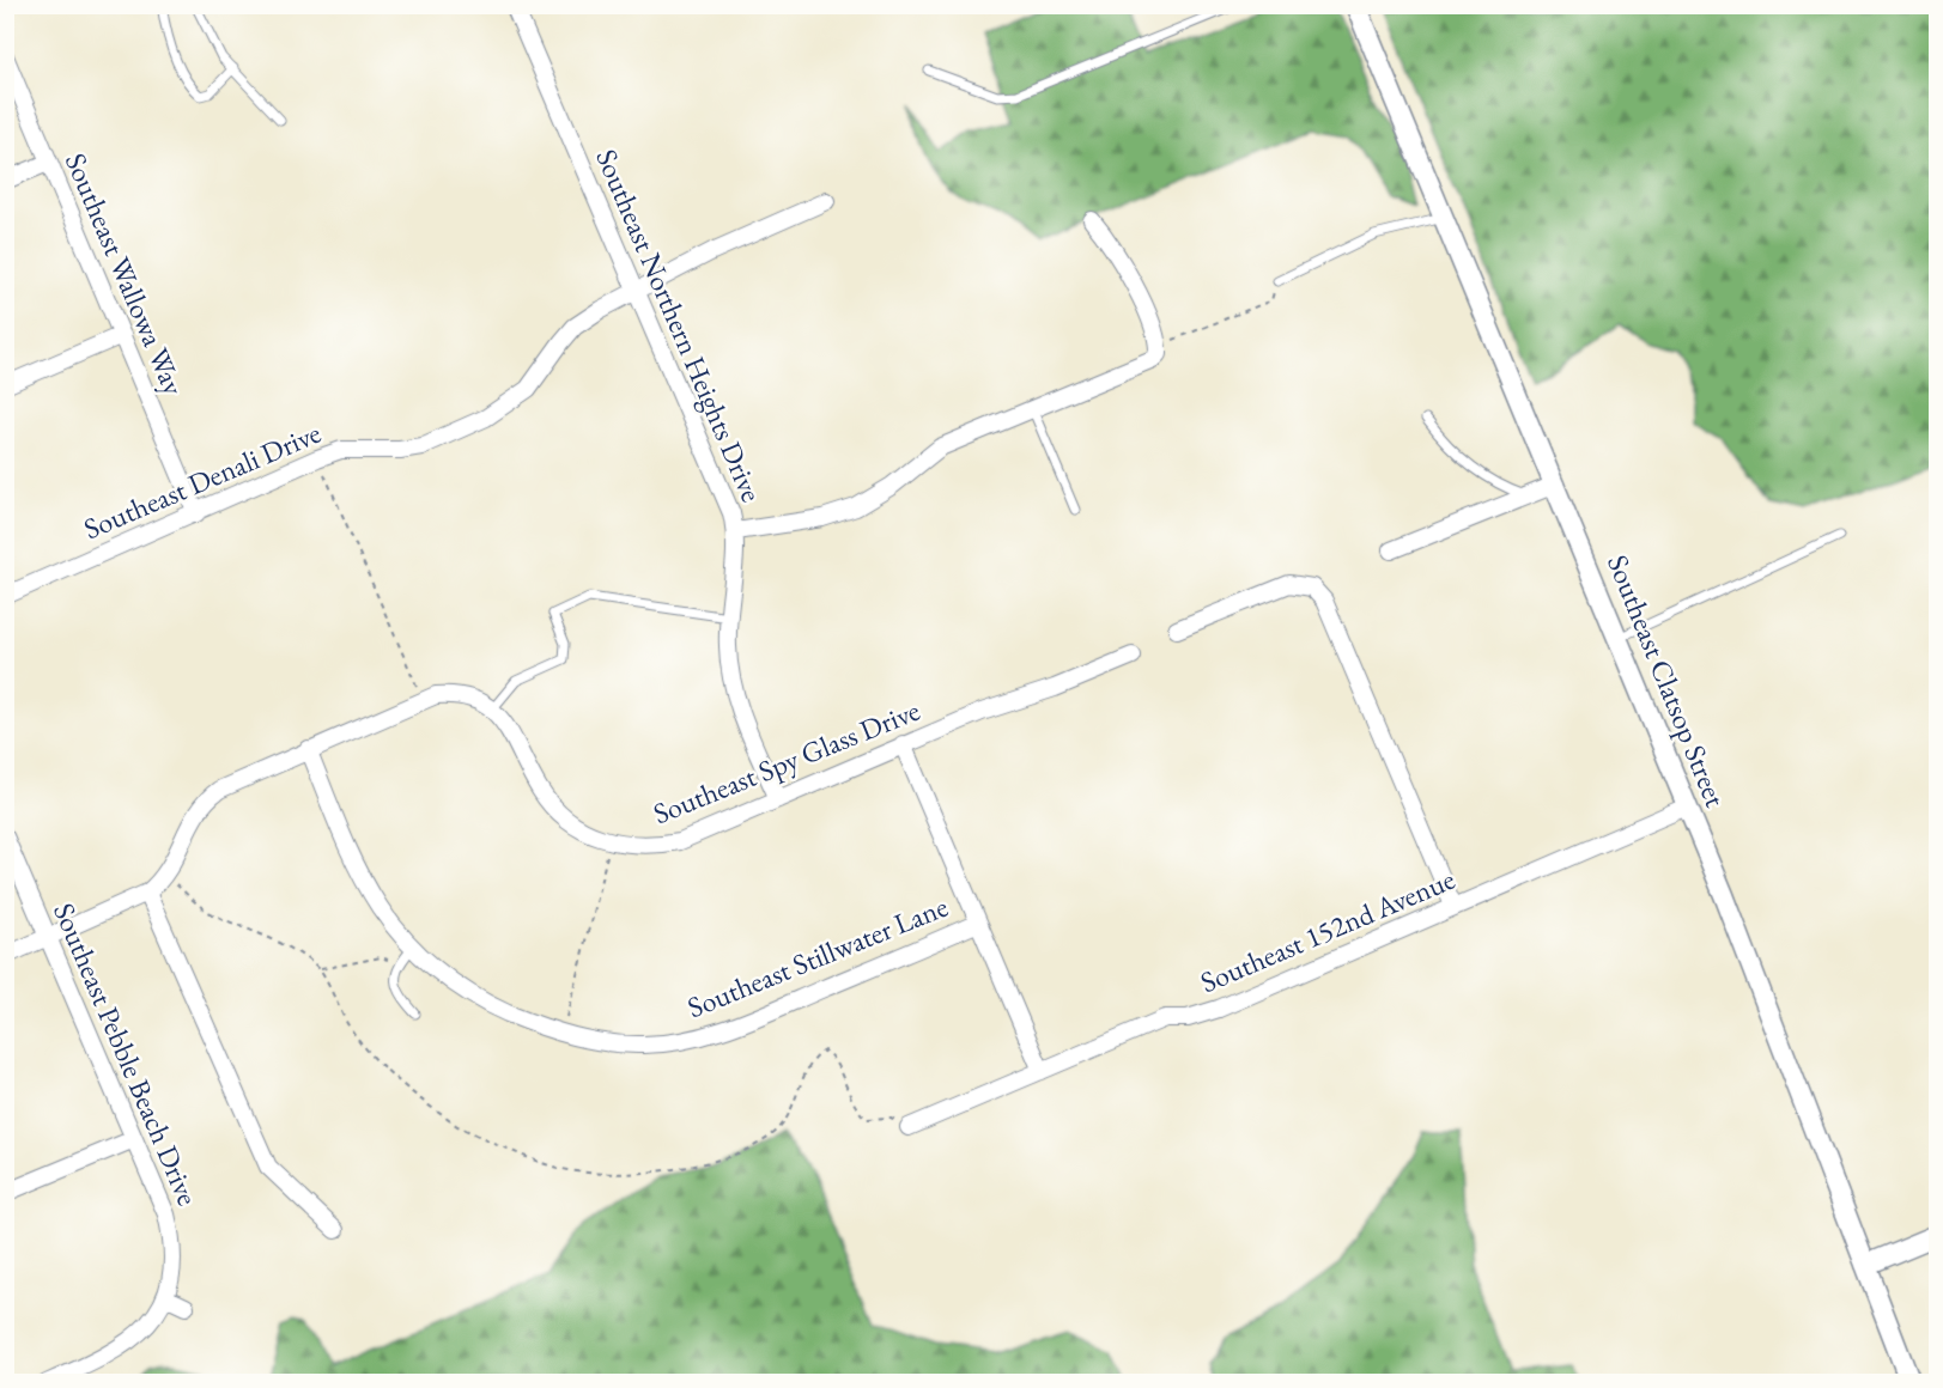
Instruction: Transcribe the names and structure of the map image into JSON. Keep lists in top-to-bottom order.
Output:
{
  "streets": {
    "street": [
      "Southeast Wallowa Way",
      "Southeast Northern Heights Drive",
      "Southeast Denali Drive",
      "Southeast Clatsop Street",
      "Southeast Spy Glass Drive",
      "Southeast 152nd Avenue",
      "Southeast Stillwater Lane",
      "Southeast Pebble Beach Drive"
    ]
  },
  "crossings": [
    ["Southeast Wallowa Way", "Southeast Denali Drive"],
    ["Southeast Northern Heights Drive", "Southeast Denali Drive"],
    ["Southeast Northern Heights Drive", "Southeast Spy Glass Drive"],
    ["Southeast Clatsop Street", "Southeast 152nd Avenue"],
    ["Southeast Spy Glass Drive", "Southeast Stillwater Lane"],
    ["Southeast Spy Glass Drive", "Southeast Pebble Beach Drive"]
  ]
}
